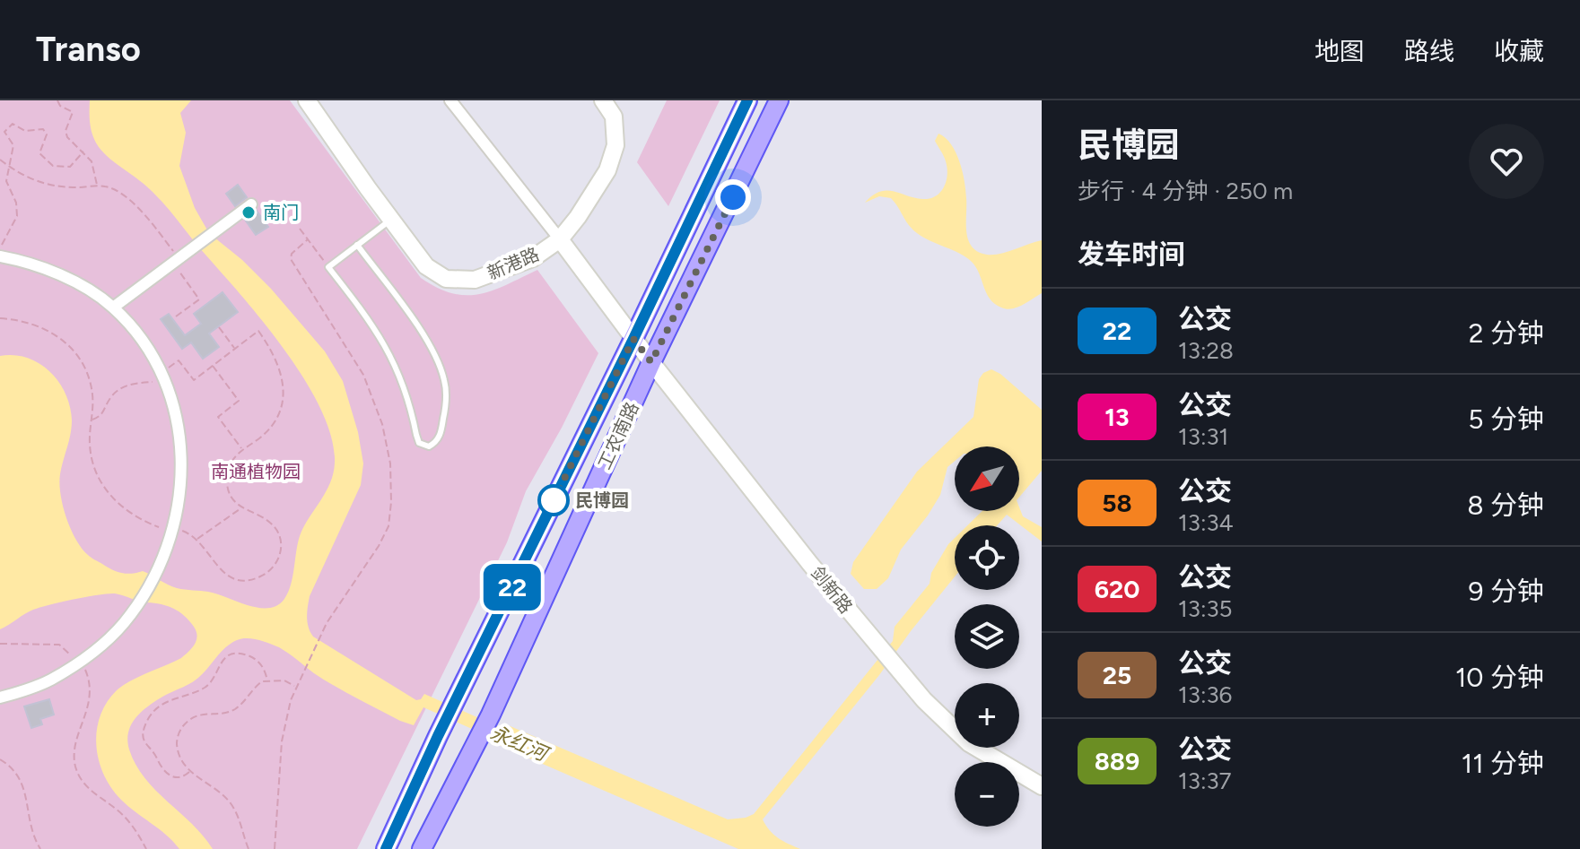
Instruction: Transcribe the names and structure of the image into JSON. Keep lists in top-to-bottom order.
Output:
{
  "streets": {
    "main road": ["工农南路"],
    "street": ["新港路", "剑新路"]
  },
  "crossings": [
    ["新港路", "剑新路"],
    ["工农南路", "剑新路"]
  ],
  "water": ["永红河"],
  "parks": ["南通植物园"],
  "places": ["南门", "民博园"],
  "lines": ["bus line 22"],
  "north": "bottom left",
  "page": {
    "header": "Transo",
    "nav": ["地图", "路线", "收藏"],
    "on_map": "22",
    "heading": [
      ["民博园", "步行 · 4 分钟 · 250 m"],
      "发车时间"
    ],
    "list": [
      {
        "mark": "22",
        "name": "公交",
        "note": "13:28",
        "value": "2 分钟"
      },
      {
        "mark": "13",
        "name": "公交",
        "note": "13:31",
        "value": "5 分钟"
      },
      {
        "mark": "58",
        "name": "公交",
        "note": "13:34",
        "value": "8 分钟"
      },
      {
        "mark": "620",
        "name": "公交",
        "note": "13:35",
        "value": "9 分钟"
      },
      {
        "mark": "25",
        "name": "公交",
        "note": "13:36",
        "value": "10 分钟"
      },
      {
        "mark": "889",
        "name": "公交",
        "note": "13:37",
        "value": "11 分钟"
      }
    ],
    "map_buttons": ["+", "−"]
  }
}
